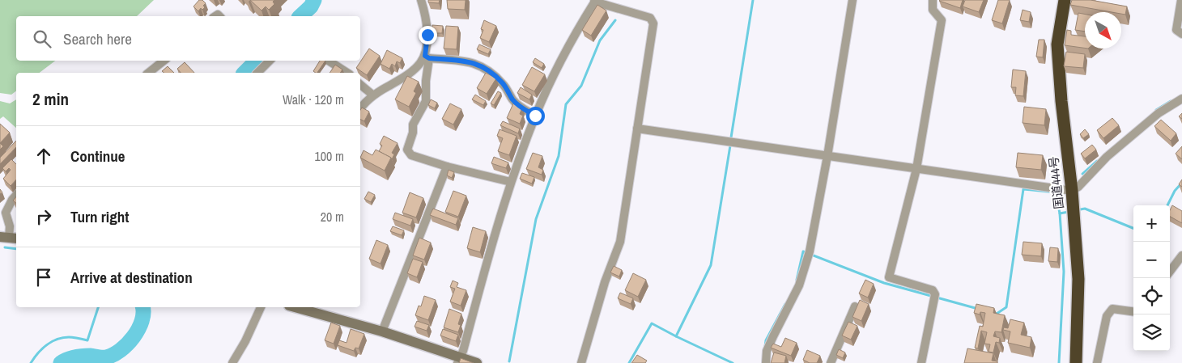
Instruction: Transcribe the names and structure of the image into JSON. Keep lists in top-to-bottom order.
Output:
{
  "streets": {
    "highway": ["国道444号"]
  },
  "north": "bottom right",
  "page": {
    "search": "Search here",
    "heading": ["2 min", "Walk · 120 m"],
    "list": [
      ["Continue", "100 m"],
      ["Turn right", "20 m"],
      "Arrive at destination"
    ],
    "map_buttons": ["+", "−"]
  }
}
